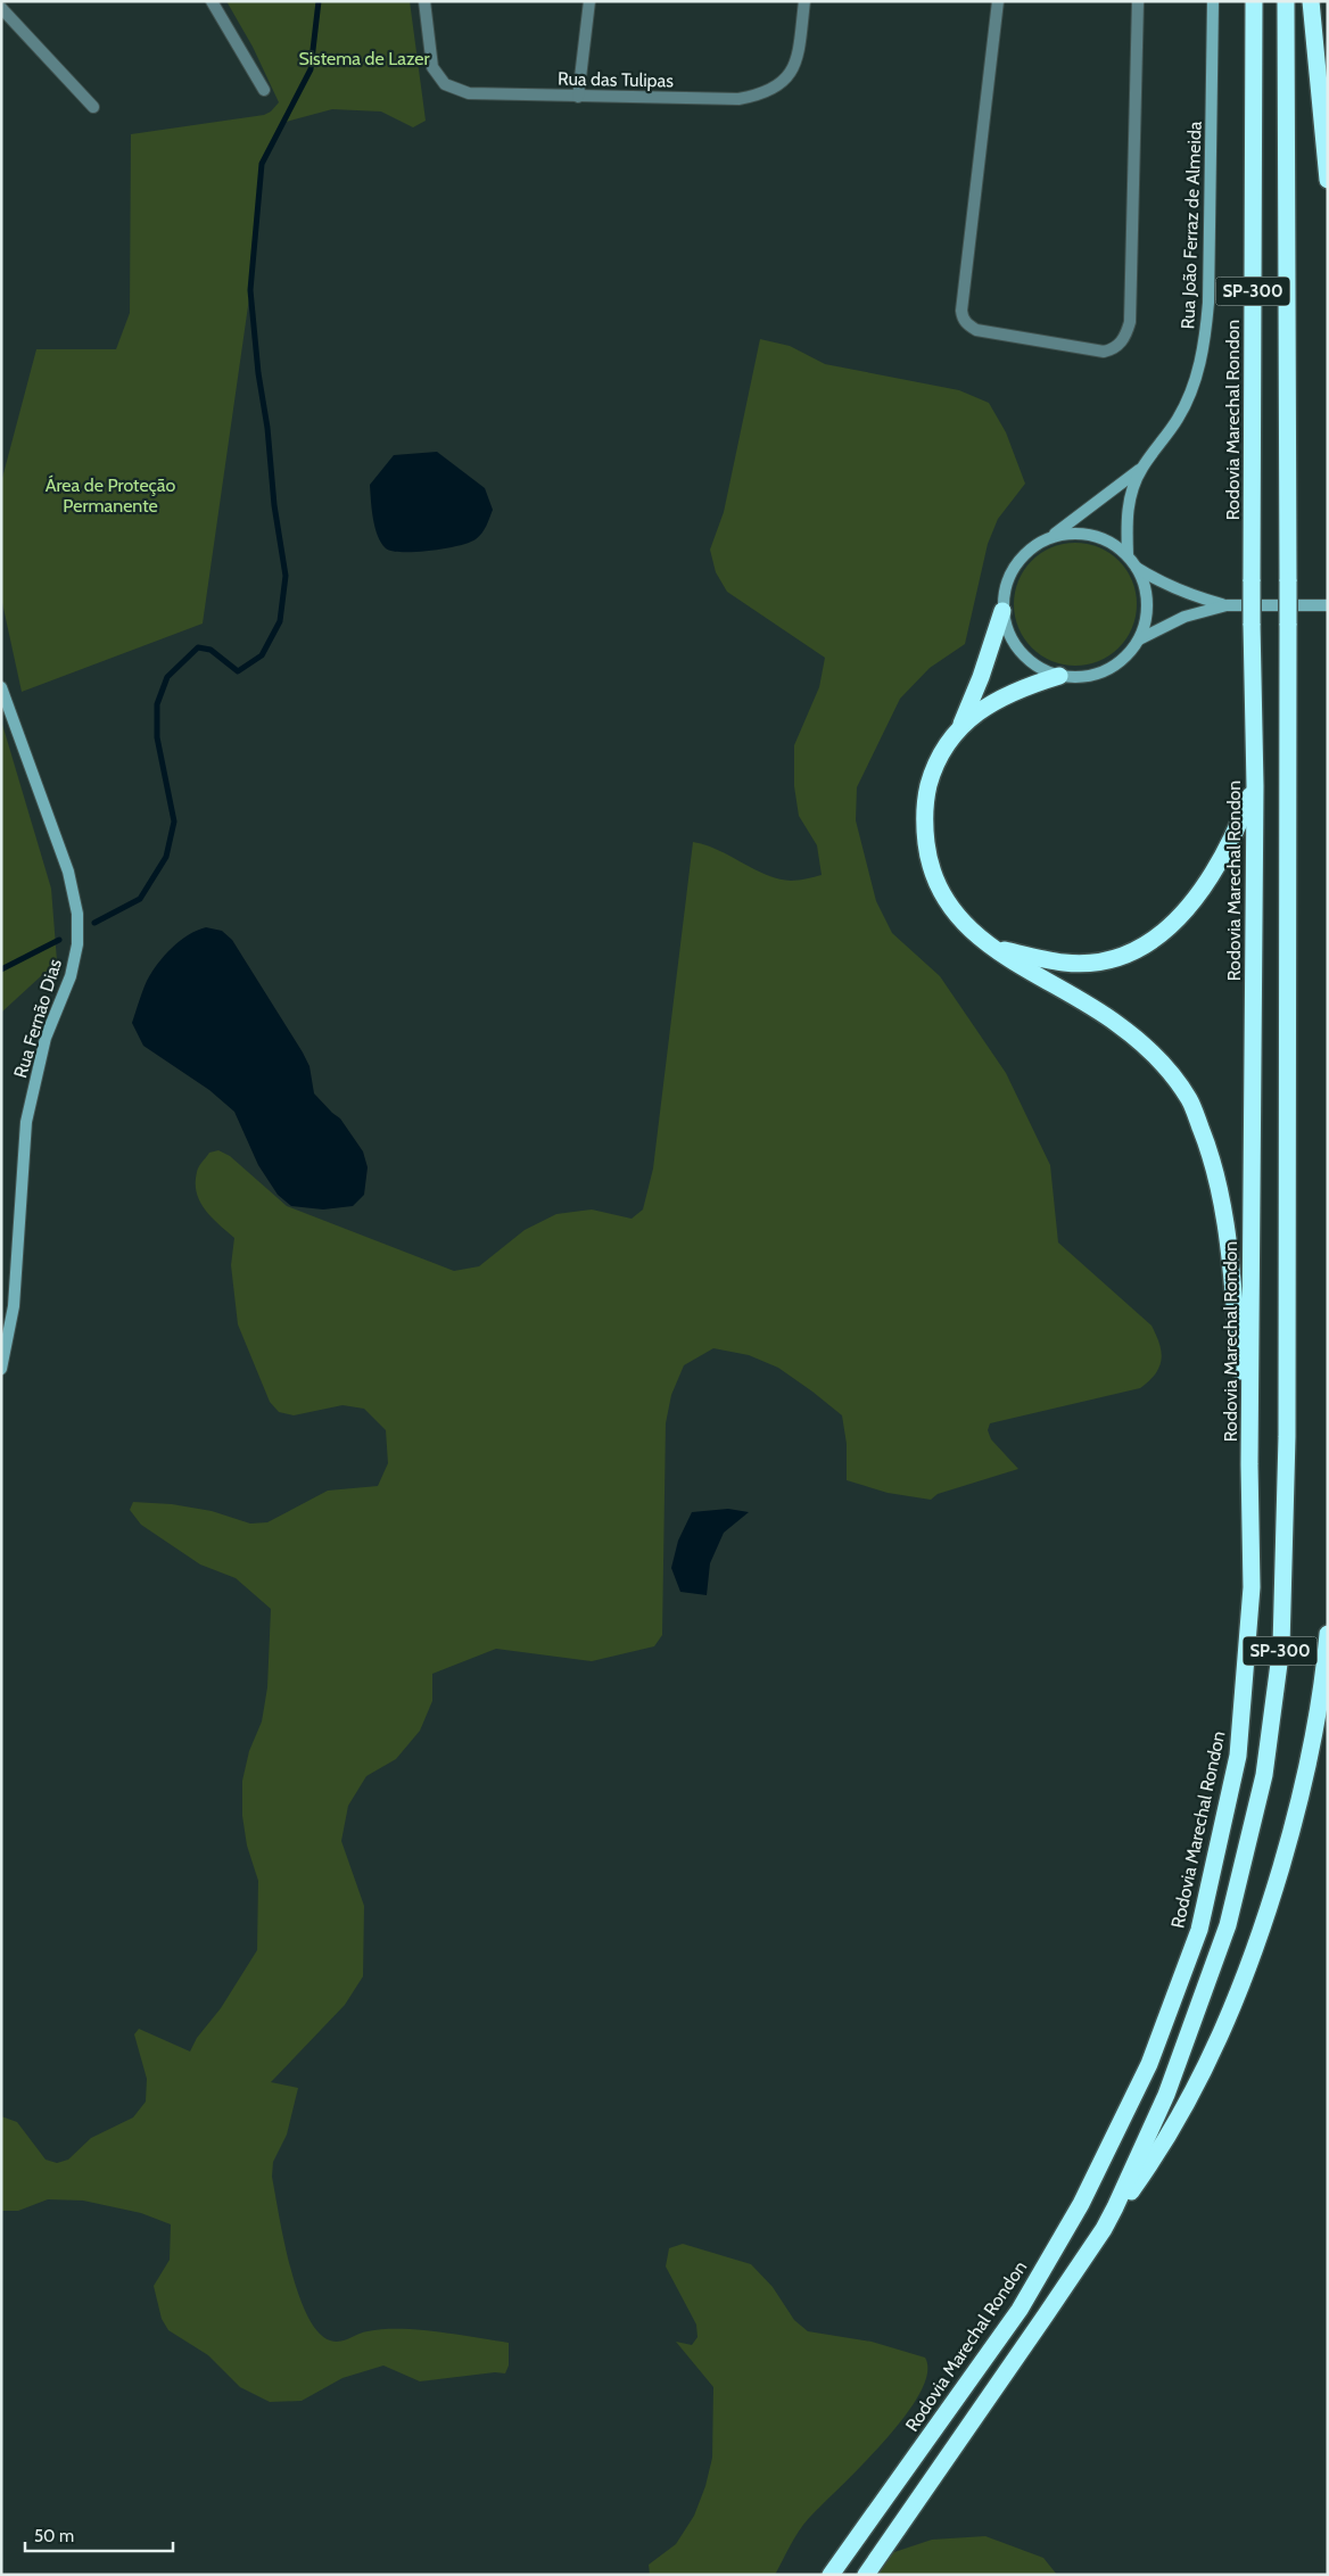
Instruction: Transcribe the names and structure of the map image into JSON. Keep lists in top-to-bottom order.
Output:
{
  "streets": {
    "highway": ["SP-300", "Rodovia Marechal Rondon"],
    "main road": ["Rua João Ferraz de Almeida", "Rua Fernão Dias"],
    "street": ["Rua das Tulipas"]
  },
  "parks": ["Sistema de Lazer", "Área de Proteção Permanente"],
  "scale_bar": "50 m"
}
